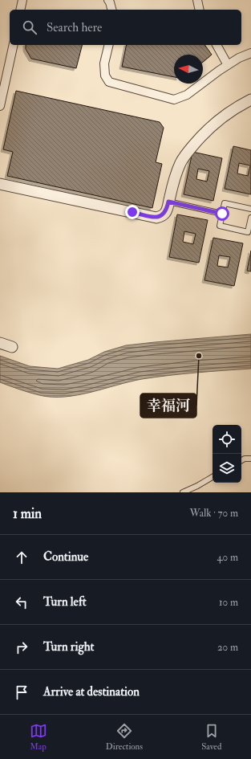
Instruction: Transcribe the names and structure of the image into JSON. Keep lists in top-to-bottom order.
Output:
{
  "places": ["幸福河"],
  "north": "left",
  "page": {
    "search": "Search here",
    "heading": ["1 min", "Walk · 70 m"],
    "list": [
      ["Continue", "40 m"],
      ["Turn left", "10 m"],
      ["Turn right", "20 m"],
      "Arrive at destination"
    ],
    "nav": ["Map", "Directions", "Saved"]
  }
}
